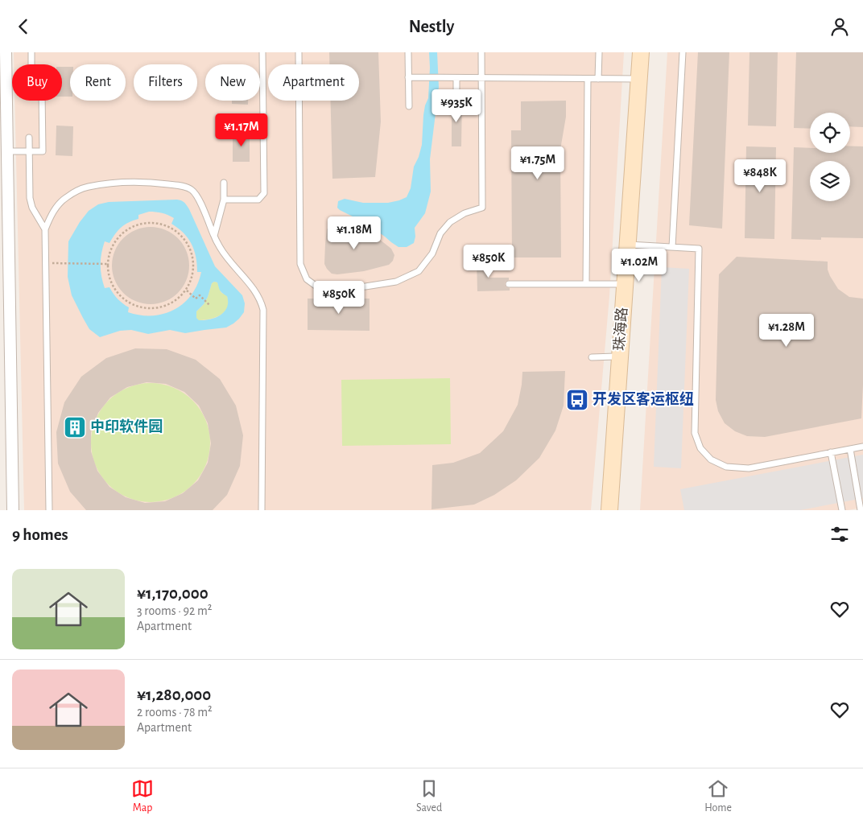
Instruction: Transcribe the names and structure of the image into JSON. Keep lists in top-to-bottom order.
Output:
{
  "streets": {
    "main road": ["珠海路"]
  },
  "places": {
    "bus stop": ["开发区客运枢纽"],
    "building": ["中印软件园"]
  },
  "page": {
    "header": "Nestly",
    "chip": [
      "Buy",
      "Rent",
      "Filters",
      "New",
      "Apartment"
    ],
    "price": [
      "¥935K",
      "¥1.17M",
      "¥1.75M",
      "¥848K",
      "¥1.18M",
      "¥850K",
      "¥1.02M",
      "¥850K",
      "¥1.28M"
    ],
    "heading": "9 homes",
    "list": [
      {
        "name": "¥1,170,000",
        "note": "3 rooms · 92 m² · Apartment"
      },
      {
        "name": "¥1,280,000",
        "note": "2 rooms · 78 m² · Apartment"
      }
    ],
    "tabs": ["Map", "Saved", "Home"]
  }
}
